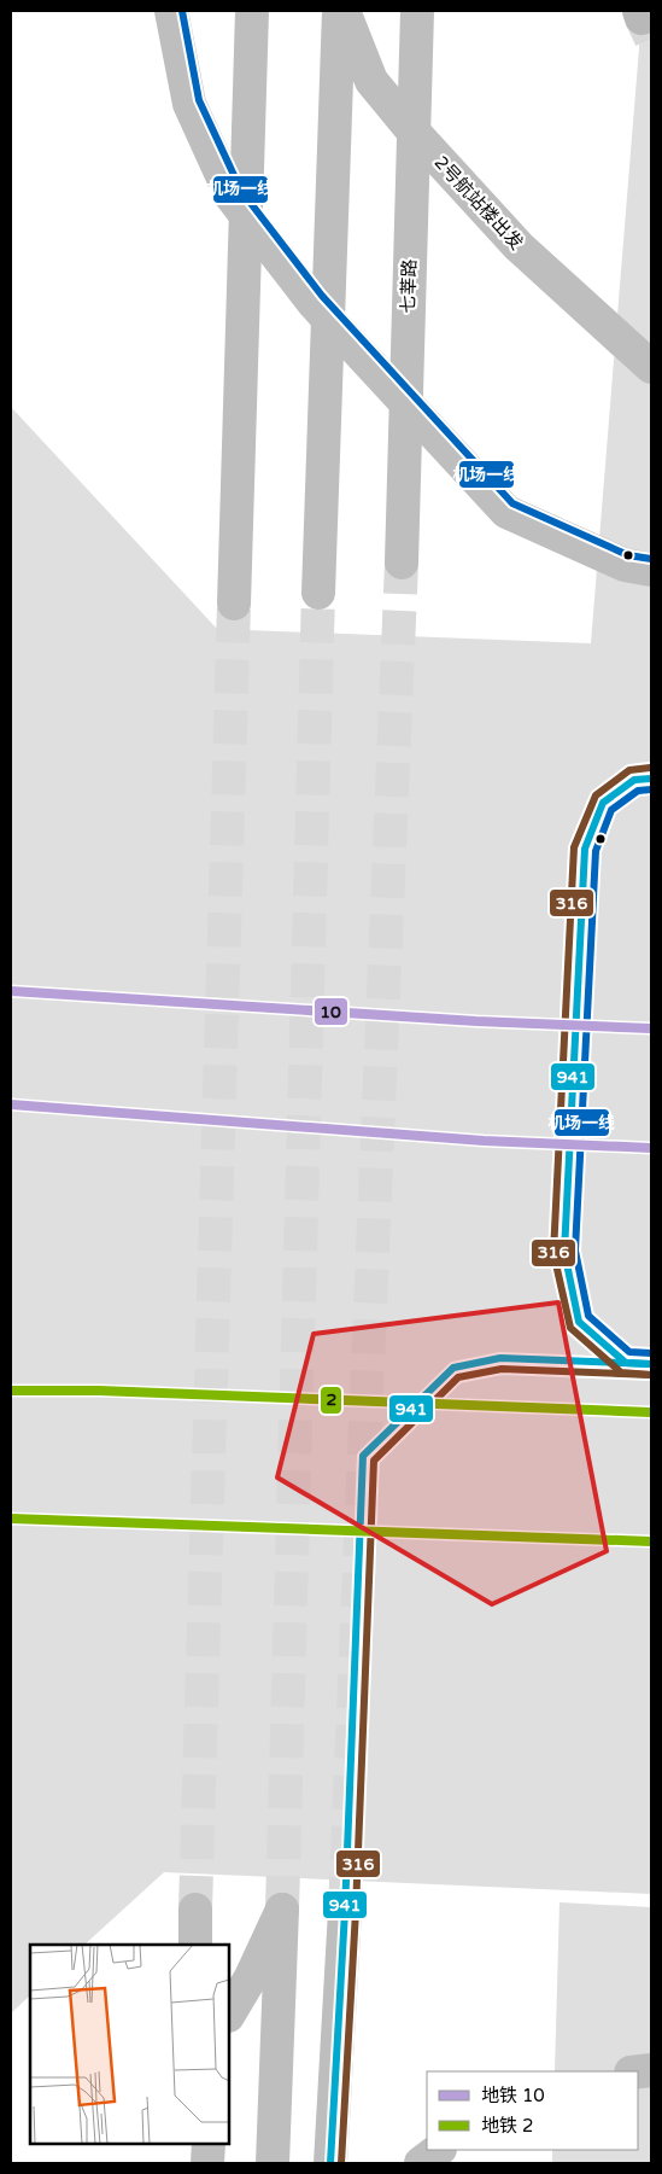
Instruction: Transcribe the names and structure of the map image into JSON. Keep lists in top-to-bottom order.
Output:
{
  "streets": {
    "main road": ["2号航站楼出发", "七莘路"]
  },
  "lines": [
    "transit line 机场一线",
    "transit line 316",
    "transit line 941",
    "metro line 10",
    "metro line 2"
  ],
  "legend": ["地铁 10", "地铁 2"]
}
